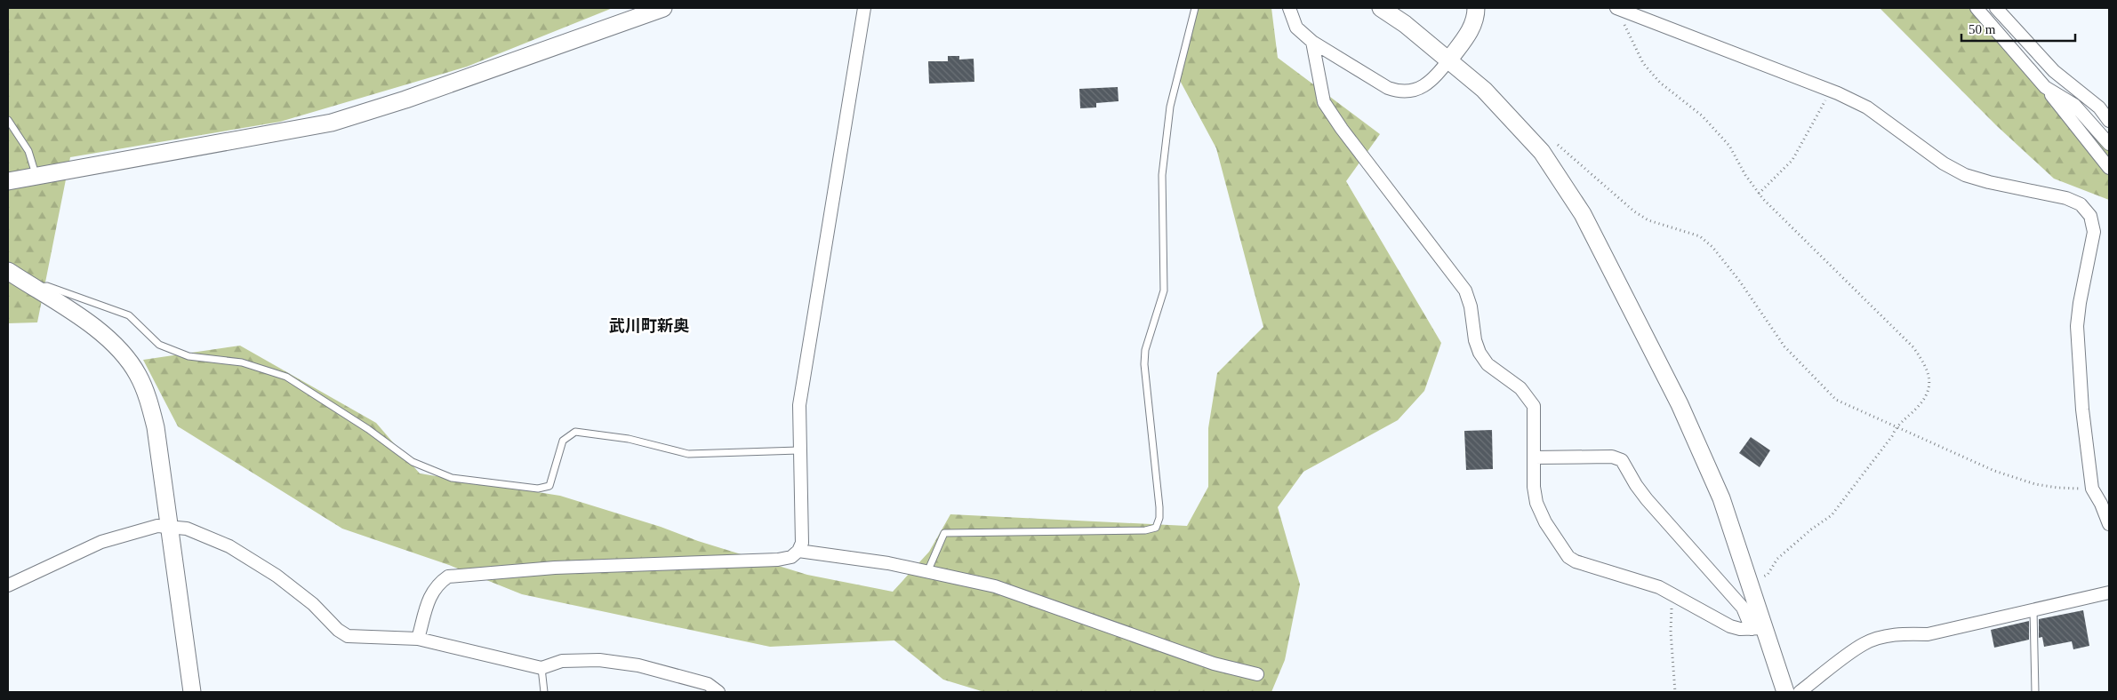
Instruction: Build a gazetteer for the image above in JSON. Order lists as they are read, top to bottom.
{
  "districts": ["武川町新奥"],
  "scale_bar": "50 m"
}
